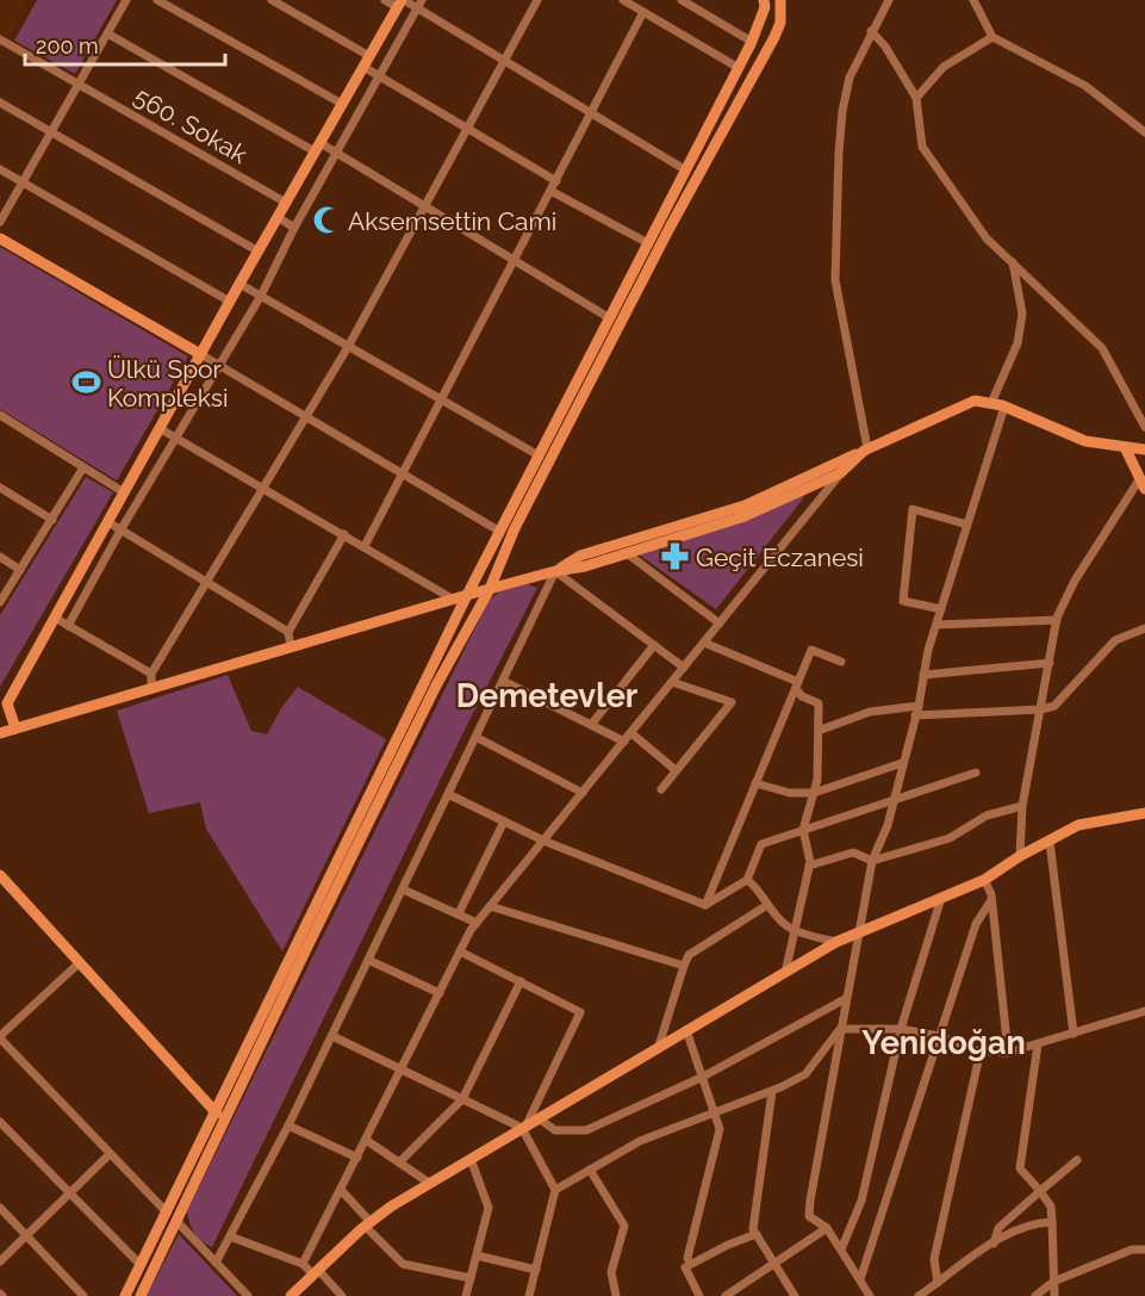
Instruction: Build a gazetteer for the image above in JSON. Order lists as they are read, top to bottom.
{
  "streets": {
    "street": ["560. Sokak"]
  },
  "districts": ["Demetevler", "Yenidoğan"],
  "places": {
    "mosque": ["Aksemsettin Cami"],
    "sports": ["Ülkü Spor Kompleksi"],
    "pharmacy": ["Geçit Eczanesi"]
  },
  "scale_bar": "200 m"
}
